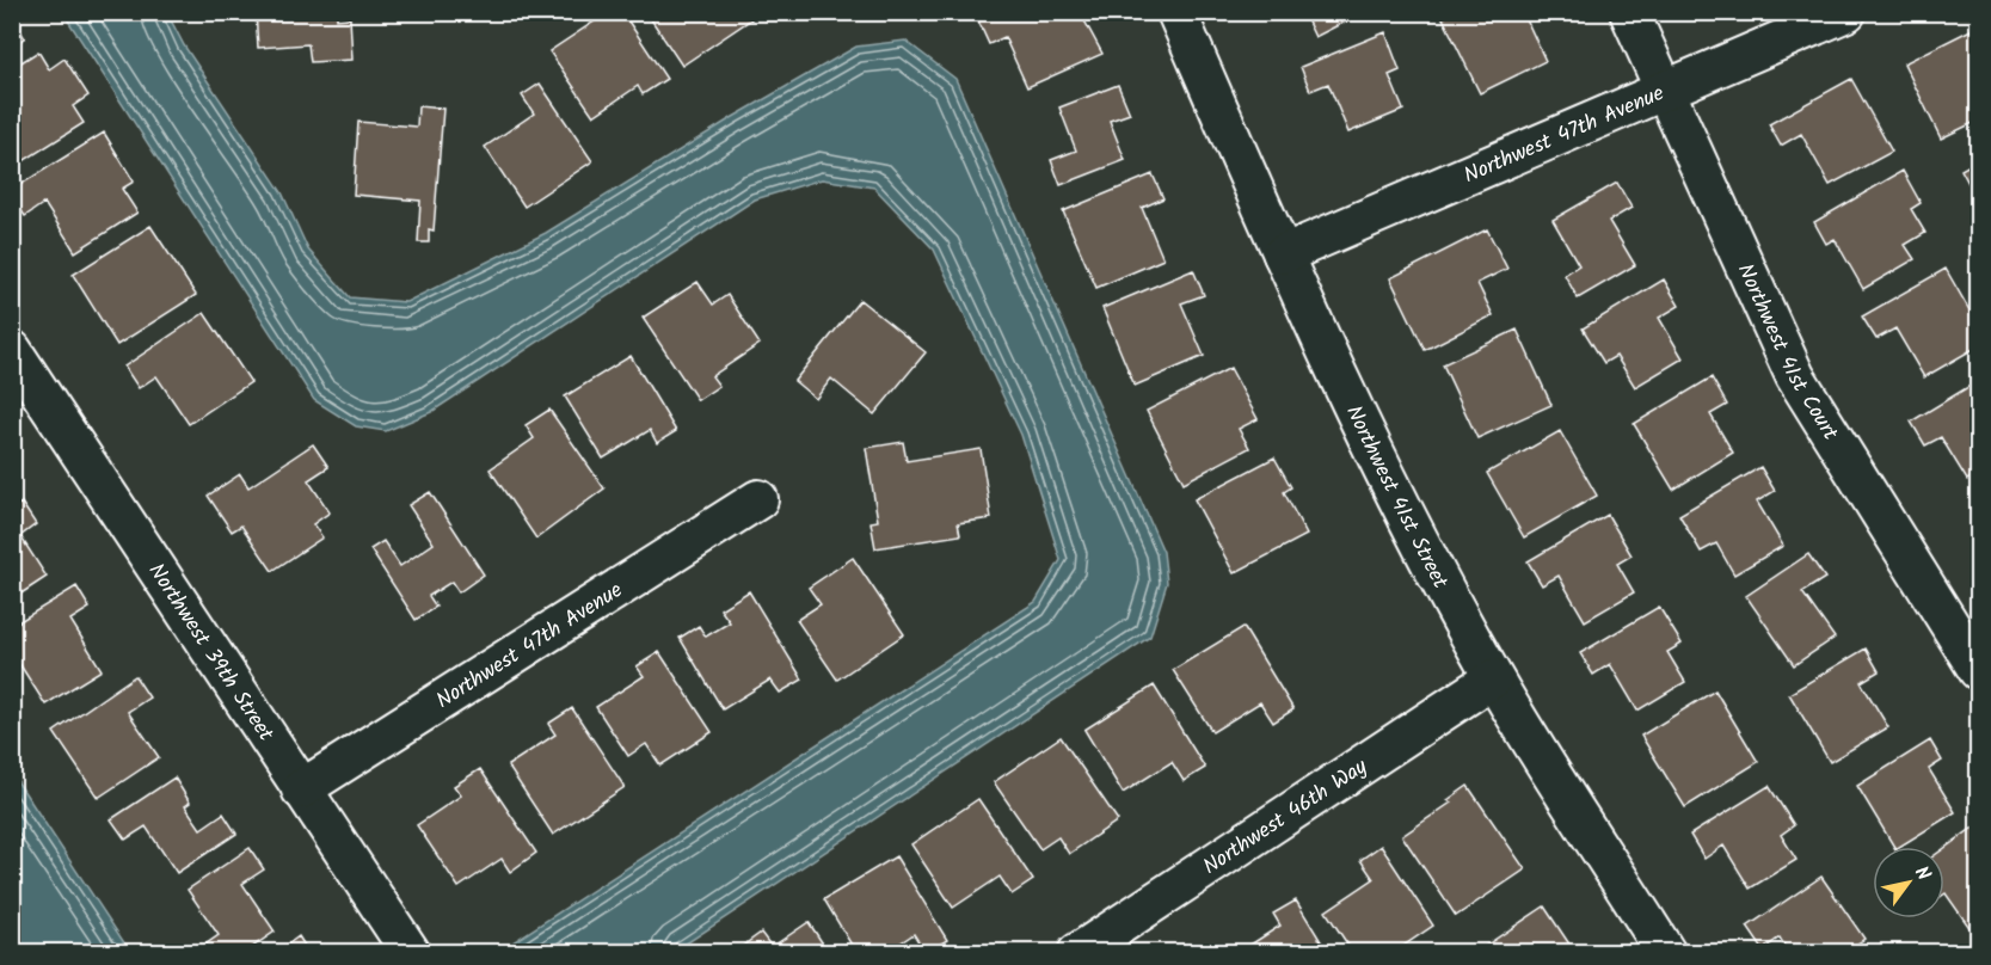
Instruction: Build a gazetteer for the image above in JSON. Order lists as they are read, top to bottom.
{
  "streets": {
    "street": [
      "Northwest 47th Avenue",
      "Northwest 41st Court",
      "Northwest 41st Street",
      "Northwest 39th Street",
      "Northwest 46th Way"
    ]
  },
  "crossings": [
    ["Northwest 47th Avenue", "Northwest 41st Court"],
    ["Northwest 47th Avenue", "Northwest 41st Street"],
    ["Northwest 47th Avenue", "Northwest 39th Street"],
    ["Northwest 41st Street", "Northwest 46th Way"]
  ],
  "north": "top right"
}
